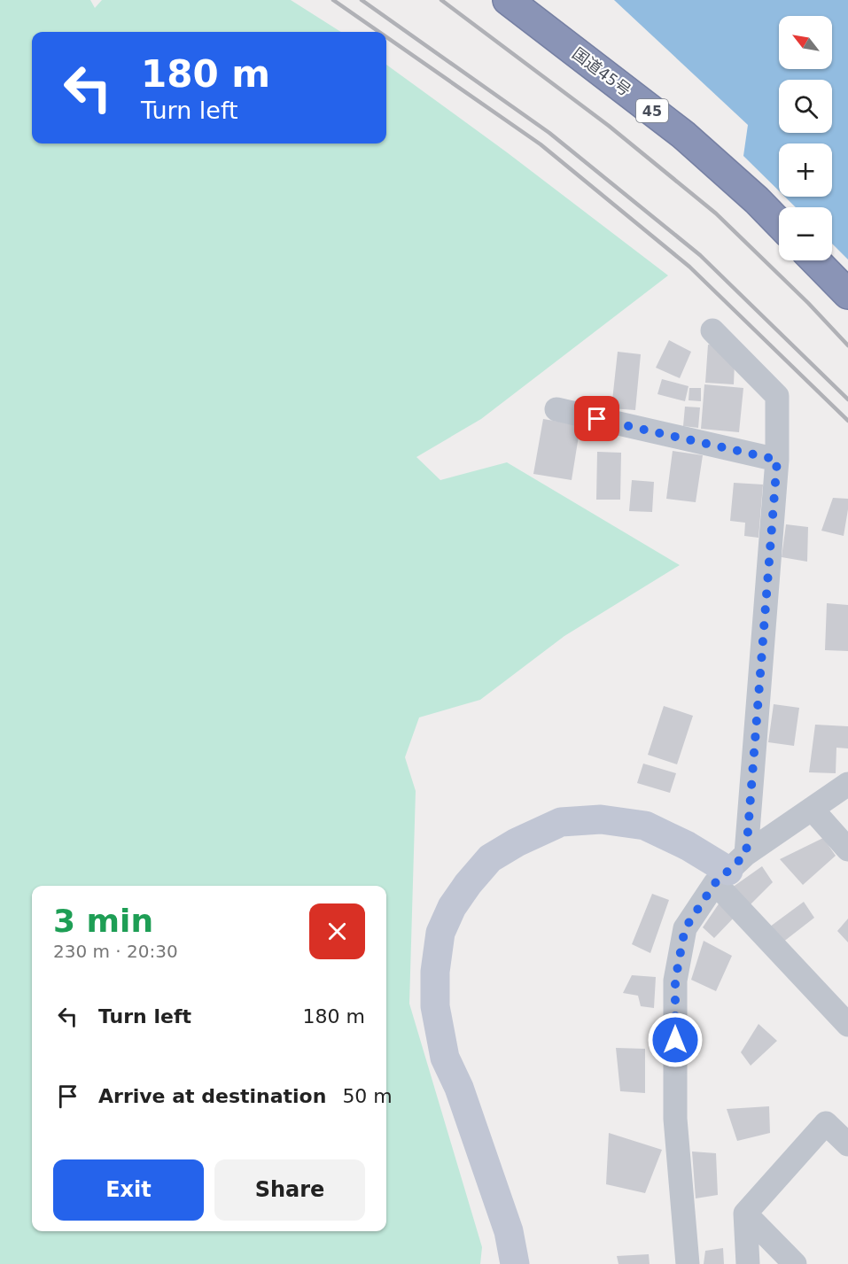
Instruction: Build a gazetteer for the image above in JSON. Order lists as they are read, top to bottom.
{
  "streets": {
    "highway": ["国道45号", "45"]
  },
  "north": "top left",
  "page": {
    "map_buttons": ["+", "−"],
    "turn": ["180 m", "Turn left"],
    "heading": ["3 min", "230 m · 20:30"],
    "list": [
      {
        "name": "Turn left",
        "value": "180 m"
      },
      {
        "name": "Arrive at destination",
        "value": "50 m"
      }
    ],
    "buttons": ["Exit", "Share"]
  }
}
